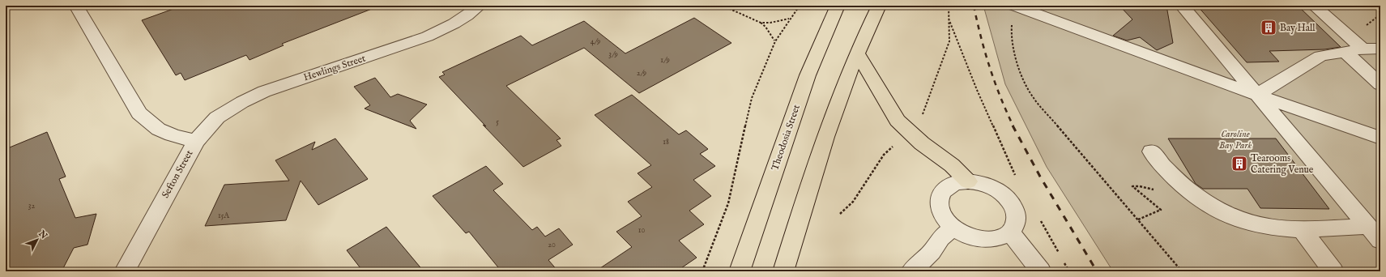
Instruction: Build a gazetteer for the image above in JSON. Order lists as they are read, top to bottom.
{
  "streets": {
    "highway": ["Theodosia Street"],
    "street": ["Hewlings Street", "Sefton Street"]
  },
  "crossings": [
    ["Hewlings Street", "Sefton Street"]
  ],
  "parks": ["Caroline Bay Park"],
  "places": {
    "building": ["Bay Hall", "Tearooms Catering Venue"]
  },
  "house_numbers": [
    "4/9",
    "3/9",
    "1/9",
    "2/9",
    "5",
    "18",
    "32",
    "15A",
    "10",
    "20"
  ],
  "north": "top right"
}
